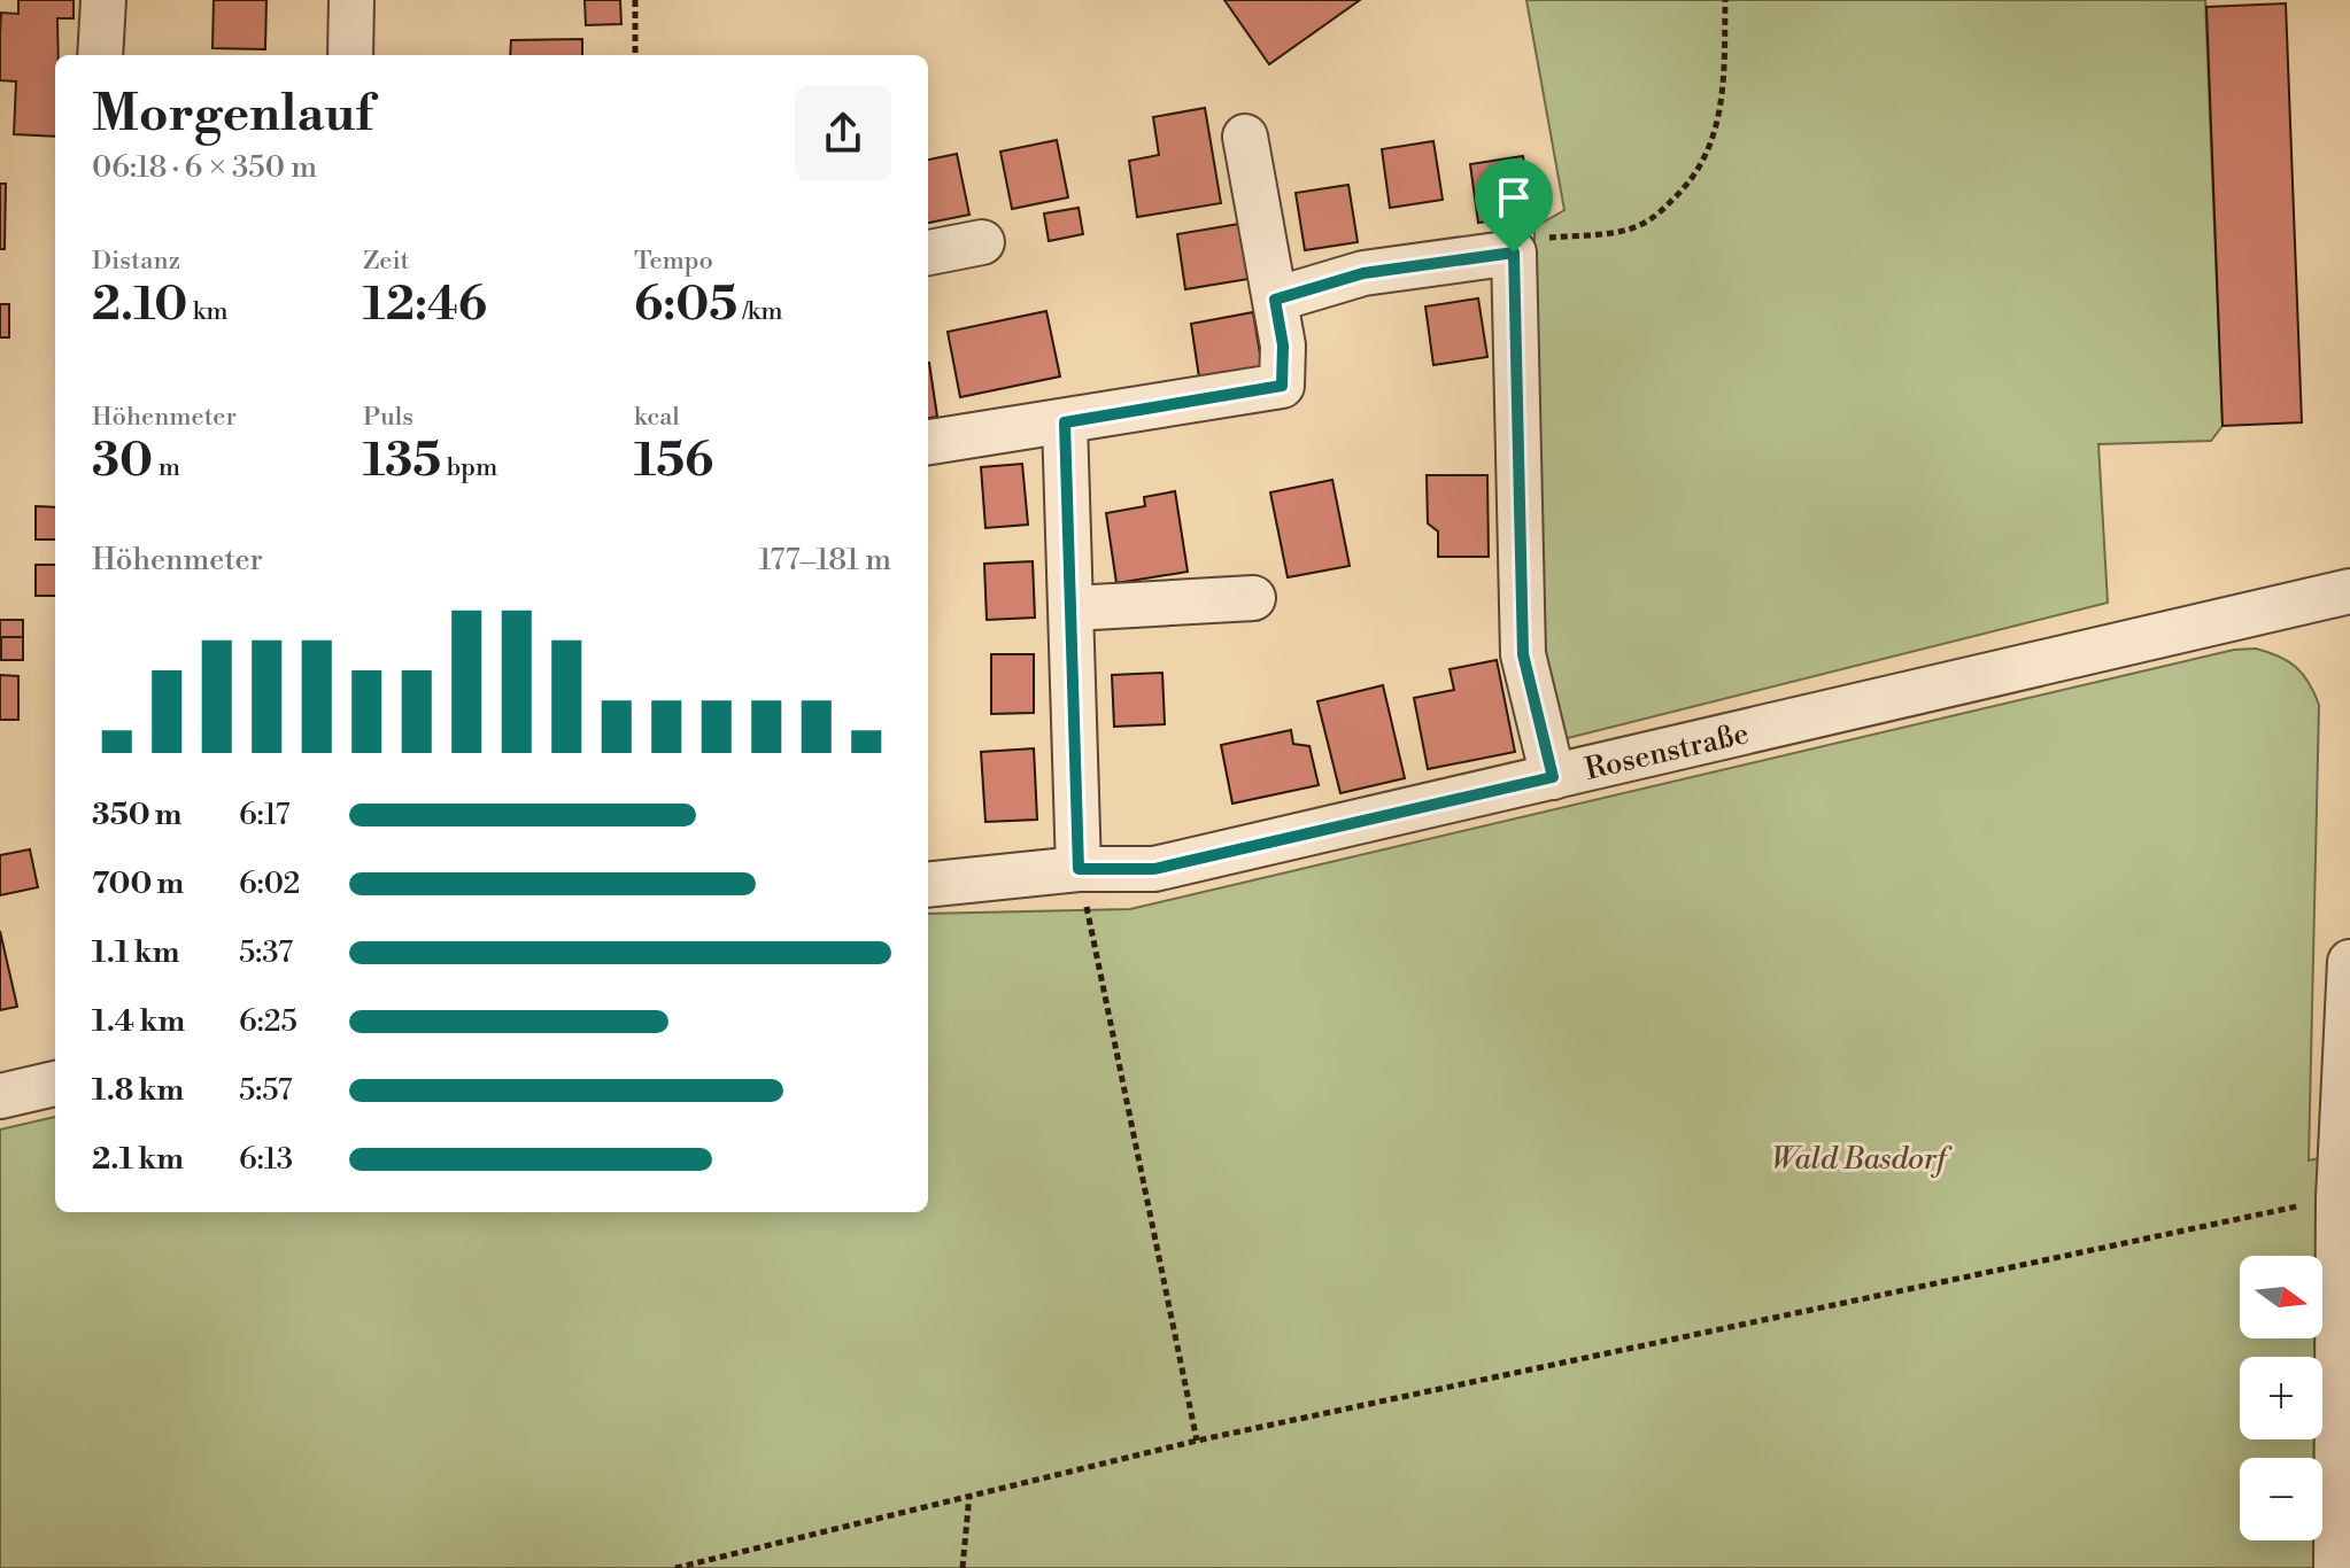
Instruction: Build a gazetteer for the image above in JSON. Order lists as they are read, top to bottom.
{
  "streets": {
    "street": ["Rosenstraße"]
  },
  "parks": ["Wald Basdorf"],
  "north": "right",
  "page": {
    "heading": ["Morgenlauf", "06:18 · 6 × 350 m"],
    "stats": [
      ["Distanz", "2.10 km"],
      ["Zeit", "12:46"],
      ["Tempo", "6:05 /km"],
      ["Höhenmeter", "30 m"],
      ["Puls", "135 bpm"],
      ["kcal", "156"]
    ],
    "chart": ["Höhenmeter", "177–181 m"],
    "list": [
      {
        "name": "350 m",
        "note": "6:17"
      },
      {
        "name": "700 m",
        "note": "6:02"
      },
      {
        "name": "1.1 km",
        "note": "5:37"
      },
      {
        "name": "1.4 km",
        "note": "6:25"
      },
      {
        "name": "1.8 km",
        "note": "5:57"
      },
      {
        "name": "2.1 km",
        "note": "6:13"
      }
    ],
    "map_buttons": ["+", "−"]
  }
}
